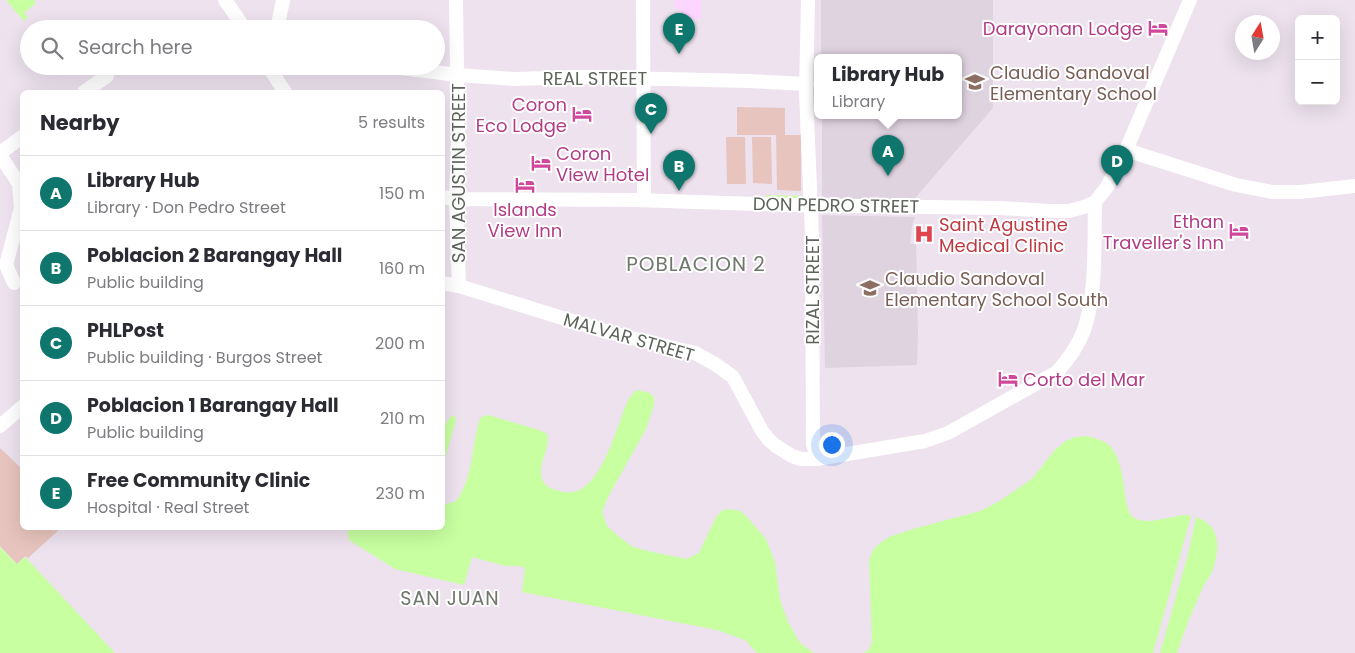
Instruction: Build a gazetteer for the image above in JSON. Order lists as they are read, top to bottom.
{
  "streets": {
    "street": [
      "REAL STREET",
      "SAN AGUSTIN STREET",
      "DON PEDRO STREET",
      "RIZAL STREET",
      "MALVAR STREET"
    ]
  },
  "crossings": [
    ["REAL STREET", "SAN AGUSTIN STREET"],
    ["REAL STREET", "RIZAL STREET"],
    ["SAN AGUSTIN STREET", "DON PEDRO STREET"],
    ["SAN AGUSTIN STREET", "MALVAR STREET"],
    ["DON PEDRO STREET", "RIZAL STREET"],
    ["DON PEDRO STREET", "MALVAR STREET"],
    ["RIZAL STREET", "MALVAR STREET"]
  ],
  "districts": ["POBLACION 2", "SAN JUAN"],
  "places": {
    "hotel": [
      "Darayonan Lodge",
      "Coron Eco Lodge",
      "Coron View Hotel",
      "Islands View Inn",
      "Ethan Traveller's Inn",
      "Corto del Mar"
    ],
    "school or university": ["Claudio Sandoval Elementary School", "Claudio Sandoval Elementary School South"],
    "hospital": ["Saint Agustine Medical Clinic"]
  },
  "north": "top",
  "page": {
    "pins": [
      "E",
      "C",
      "A",
      "D",
      "B"
    ],
    "map_buttons": ["+", "−"],
    "search": "Search here",
    "popup": ["Library Hub", "Library"],
    "heading": ["Nearby", "5 results"],
    "list": [
      {
        "mark": "A",
        "name": "Library Hub",
        "note": "Library · Don Pedro Street",
        "value": "150 m"
      },
      {
        "mark": "B",
        "name": "Poblacion 2 Barangay Hall",
        "note": "Public building",
        "value": "160 m"
      },
      {
        "mark": "C",
        "name": "PHLPost",
        "note": "Public building · Burgos Street",
        "value": "200 m"
      },
      {
        "mark": "D",
        "name": "Poblacion 1 Barangay Hall",
        "note": "Public building",
        "value": "210 m"
      },
      {
        "mark": "E",
        "name": "Free Community Clinic",
        "note": "Hospital · Real Street",
        "value": "230 m"
      }
    ]
  }
}
